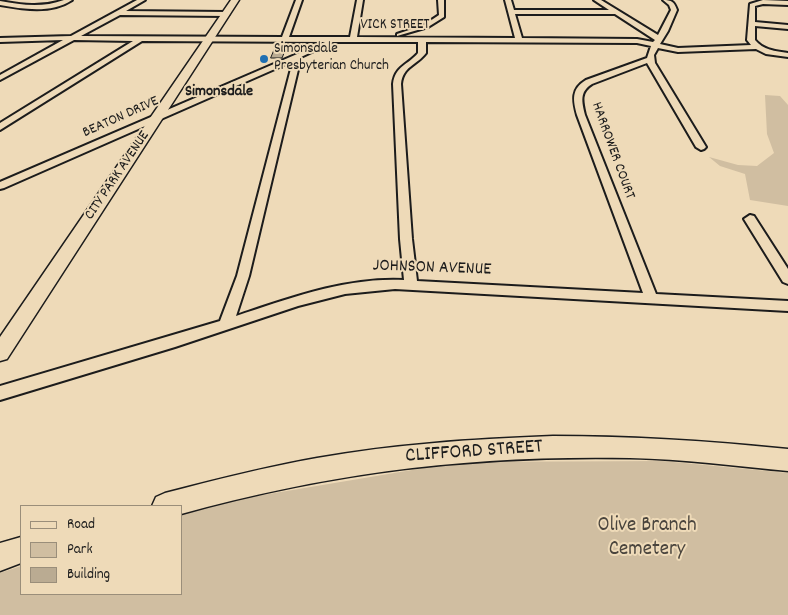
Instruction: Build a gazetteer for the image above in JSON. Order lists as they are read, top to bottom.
{
  "streets": {
    "street": [
      "VICK STREET",
      "BEATON DRIVE",
      "HARROWER COURT",
      "CITY PARK AVENUE",
      "JOHNSON AVENUE",
      "CLIFFORD STREET"
    ]
  },
  "crossings": [
    ["VICK STREET", "BEATON DRIVE"],
    ["VICK STREET", "CITY PARK AVENUE"],
    ["BEATON DRIVE", "CITY PARK AVENUE"],
    ["HARROWER COURT", "JOHNSON AVENUE"]
  ],
  "districts": ["Simonsdale"],
  "parks": ["Olive Branch Cemetery"],
  "places": ["Simonsdale Presbyterian Church"],
  "legend": ["Road", "Park", "Building"]
}
